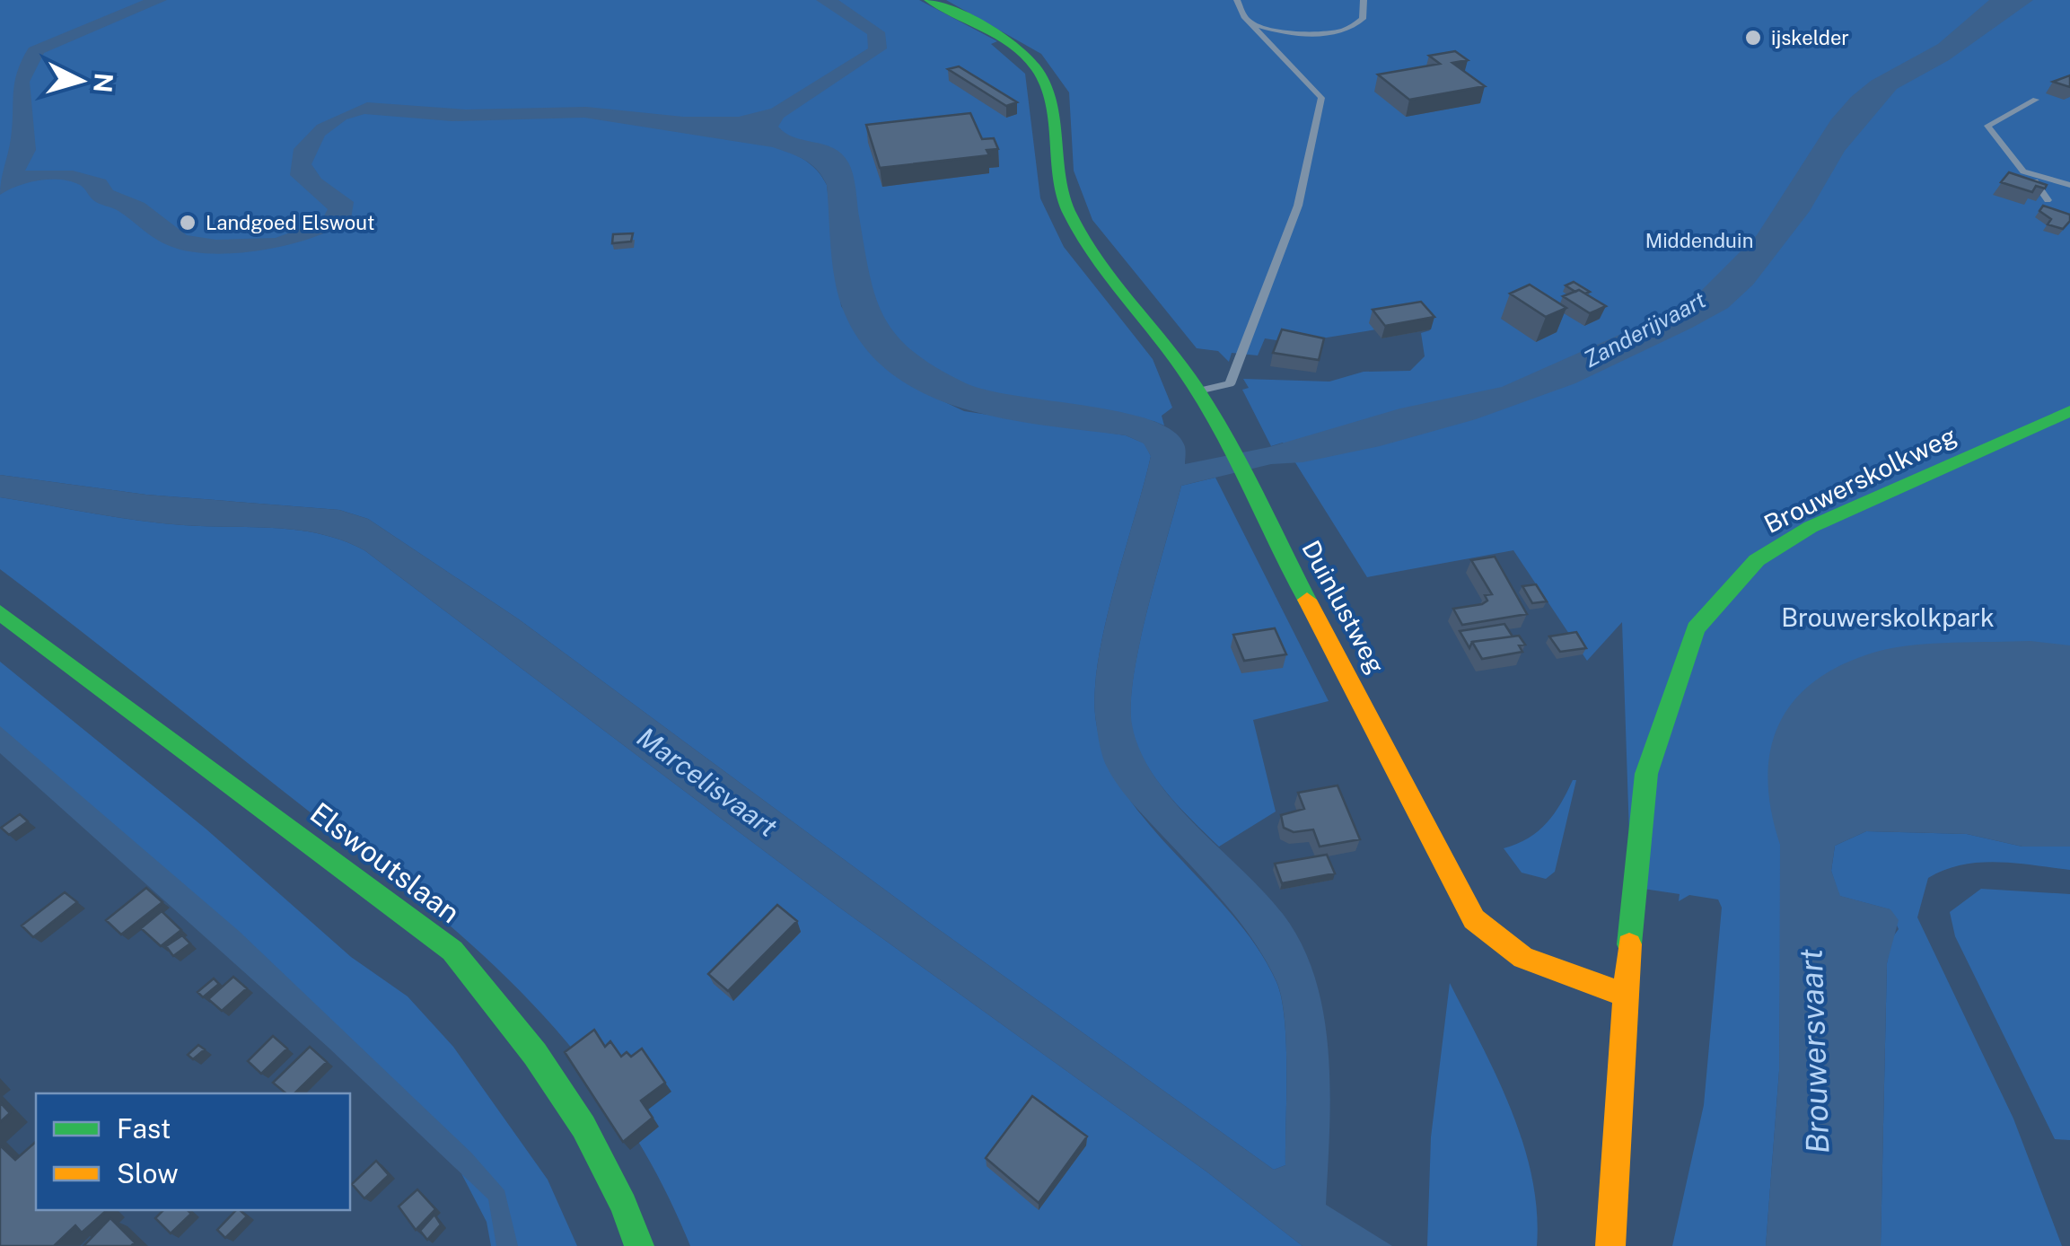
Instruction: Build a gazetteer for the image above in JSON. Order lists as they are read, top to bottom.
{
  "streets": {
    "street": ["Brouwerskolkweg", "Duinlustweg", "Elswoutslaan"]
  },
  "crossings": [
    ["Brouwerskolkweg", "Duinlustweg"]
  ],
  "water": ["Zanderijvaart", "Marcelisvaart", "Brouwersvaart"],
  "parks": ["Middenduin", "Brouwerskolkpark"],
  "places": ["ijskelder", "Landgoed Elswout"],
  "legend": ["Fast", "Slow"],
  "north": "right"
}
